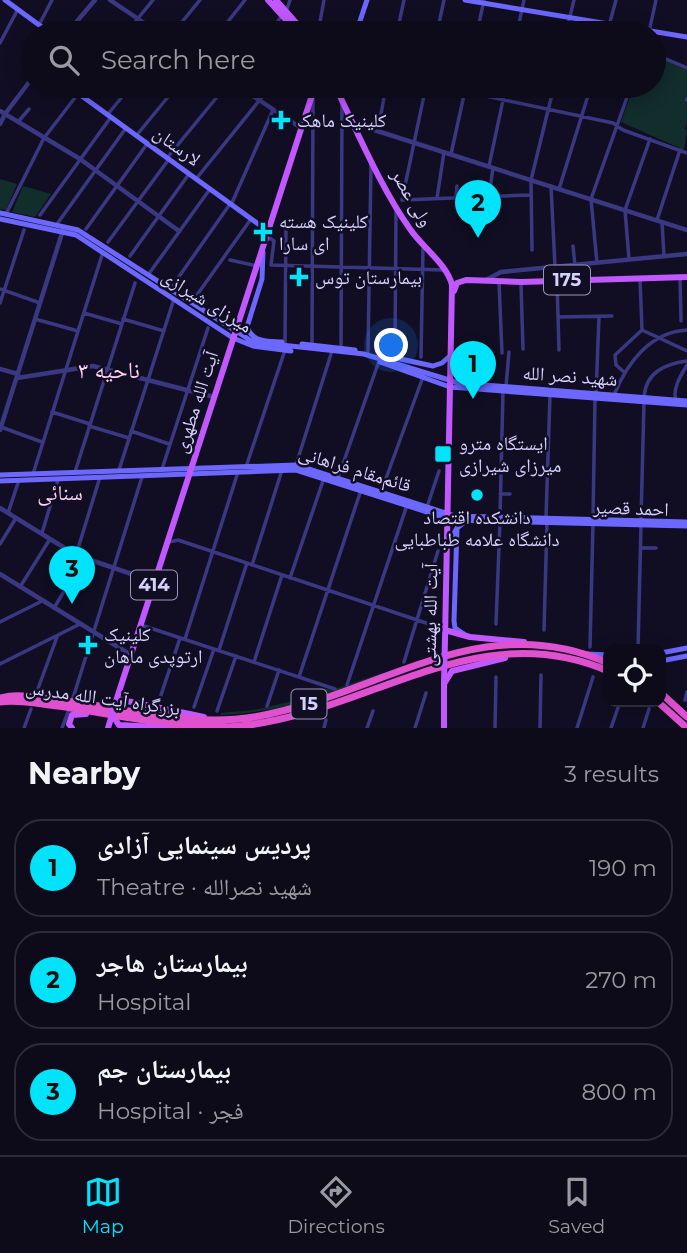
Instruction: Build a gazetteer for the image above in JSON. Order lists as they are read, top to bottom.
{
  "streets": {
    "highway": ["بزرگراه آیت الله مدرس", "15"],
    "main road": [
      "لارستان",
      "ولی عصر",
      "175",
      "میرزای شیرازی",
      "شهید نصر الله",
      "آیت الله مطهری",
      "قائم‌مقام فراهانی",
      "احمد قصیر",
      "414",
      "آیت الله بهشتی"
    ]
  },
  "crossings": [
    ["لارستان", "آیت الله مطهری"],
    ["ولی عصر", "175"],
    ["ولی عصر", "آیت الله بهشتی"],
    ["175", "آیت الله بهشتی"],
    ["میرزای شیرازی", "آیت الله مطهری"],
    ["میرزای شیرازی", "آیت الله بهشتی"],
    ["آیت الله مطهری", "قائم‌مقام فراهانی"],
    ["قائم‌مقام فراهانی", "احمد قصیر"],
    ["قائم‌مقام فراهانی", "آیت الله بهشتی"],
    ["احمد قصیر", "آیت الله بهشتی"]
  ],
  "districts": ["ناحیه ۳", "سنائی"],
  "places": {
    "health": [
      "کلینیک ماهک",
      "کلینیک هسته ای سارا",
      "بیمارستان توس",
      "کلینیک ارتوپدی ماهان"
    ],
    "transit": ["ایستگاه مترو میرزای شیرازی"],
    "other": ["دانشکده اقتصاد دانشگاه علامه طباطبایی"]
  },
  "page": {
    "search": "Search here",
    "pins": ["2", "1", "3"],
    "heading": ["Nearby", "3 results"],
    "list": [
      {
        "mark": "1",
        "name": "پردیس سینمایی آزادی",
        "note": "Theatre · شهید نصرالله",
        "value": "190 m"
      },
      {
        "mark": "2",
        "name": "بیمارستان هاجر",
        "note": "Hospital",
        "value": "270 m"
      },
      {
        "mark": "3",
        "name": "بیمارستان جم",
        "note": "Hospital · فجر",
        "value": "800 m"
      }
    ],
    "nav": ["Map", "Directions", "Saved"]
  }
}
